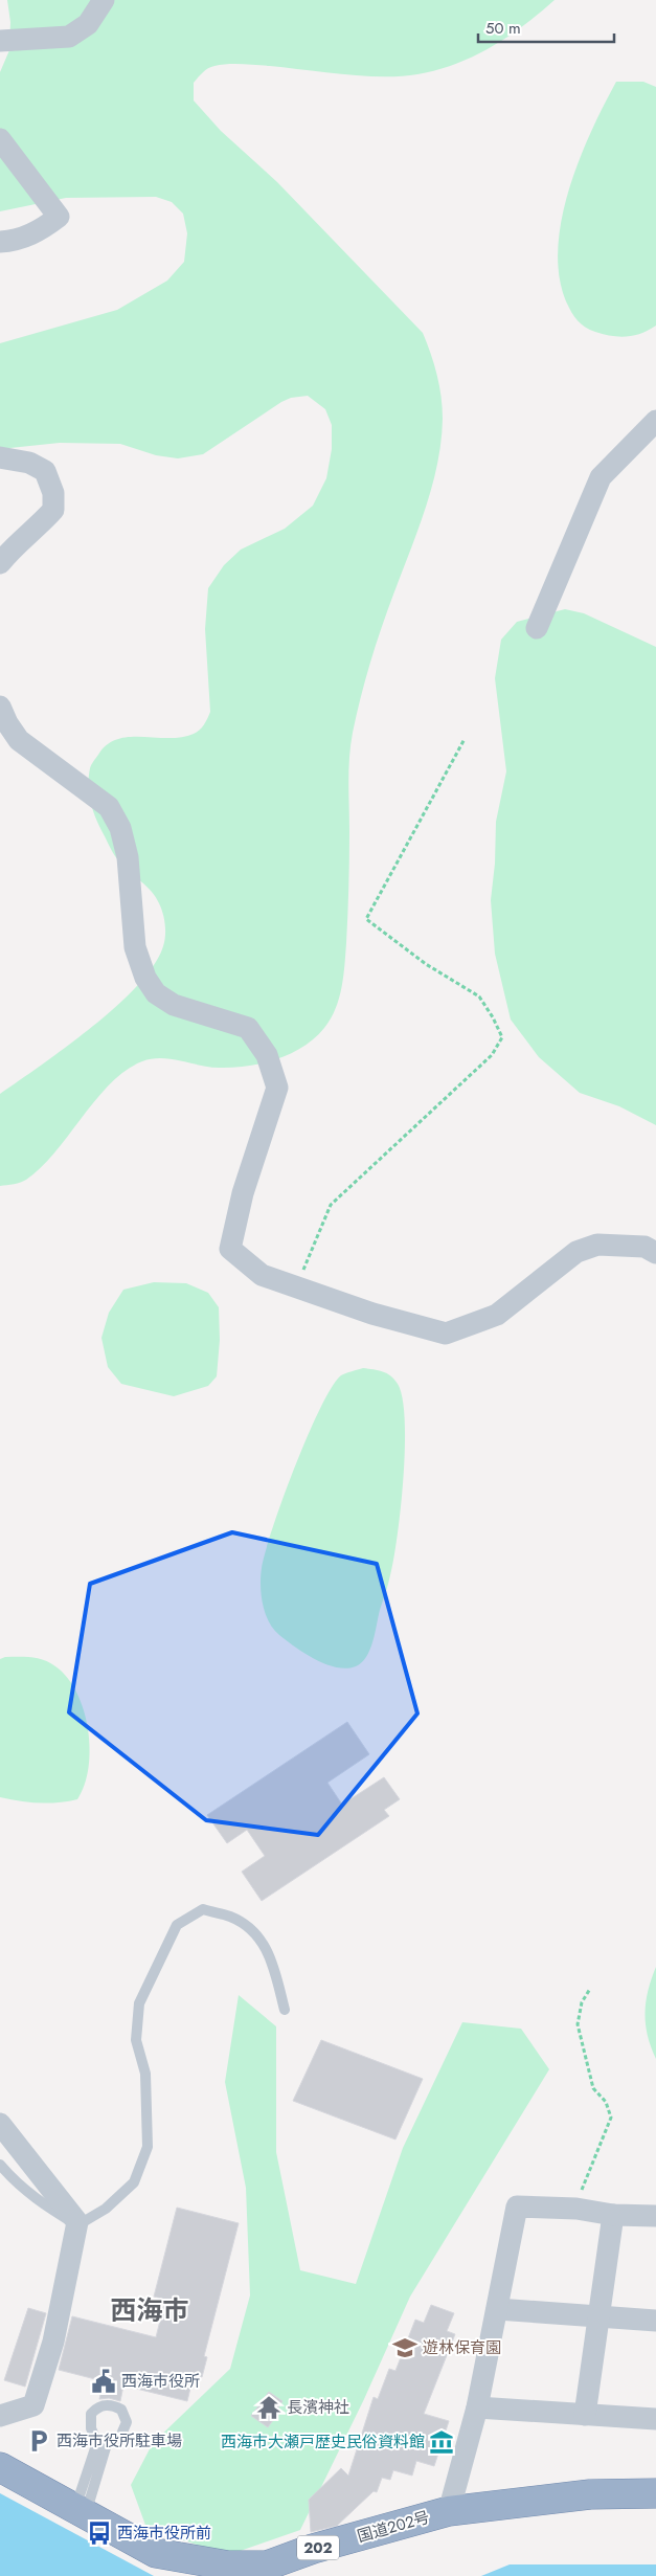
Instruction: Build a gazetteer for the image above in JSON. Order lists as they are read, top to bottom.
{
  "streets": {
    "highway": ["国道202号", "202"]
  },
  "districts": ["西海市"],
  "places": {
    "school or university": ["遊林保育園"],
    "public building": ["西海市役所"],
    "temple": ["長濱神社"],
    "parking": ["西海市役所駐車場"],
    "museum": ["西海市大瀬戸歴史民俗資料館"],
    "bus stop": ["西海市役所前"]
  },
  "scale_bar": "50 m"
}
